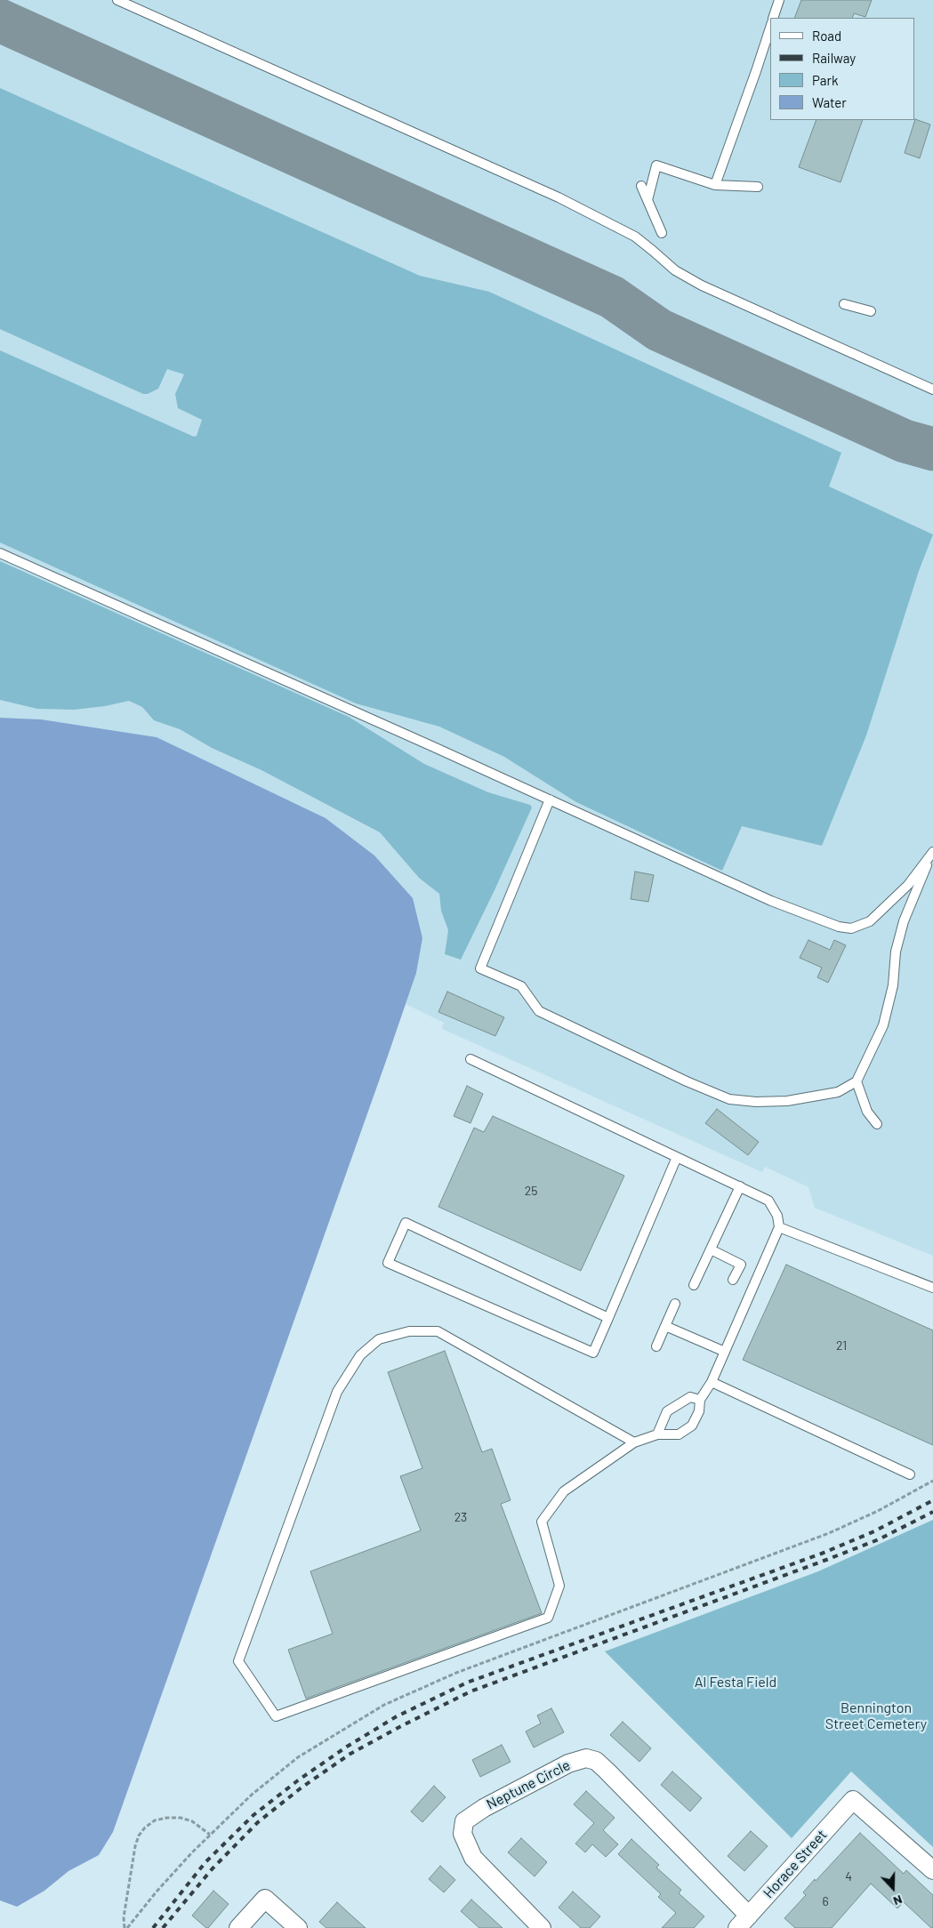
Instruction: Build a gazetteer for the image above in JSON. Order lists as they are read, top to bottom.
{
  "streets": {
    "street": ["Neptune Circle", "Horace Street"]
  },
  "crossings": [
    ["Neptune Circle", "Horace Street"]
  ],
  "parks": ["Al Festa Field", "Bennington Street Cemetery"],
  "house_numbers": [
    "25",
    "21",
    "23",
    "4",
    "6"
  ],
  "legend": [
    "Road",
    "Railway",
    "Park",
    "Water"
  ],
  "north": "bottom"
}
